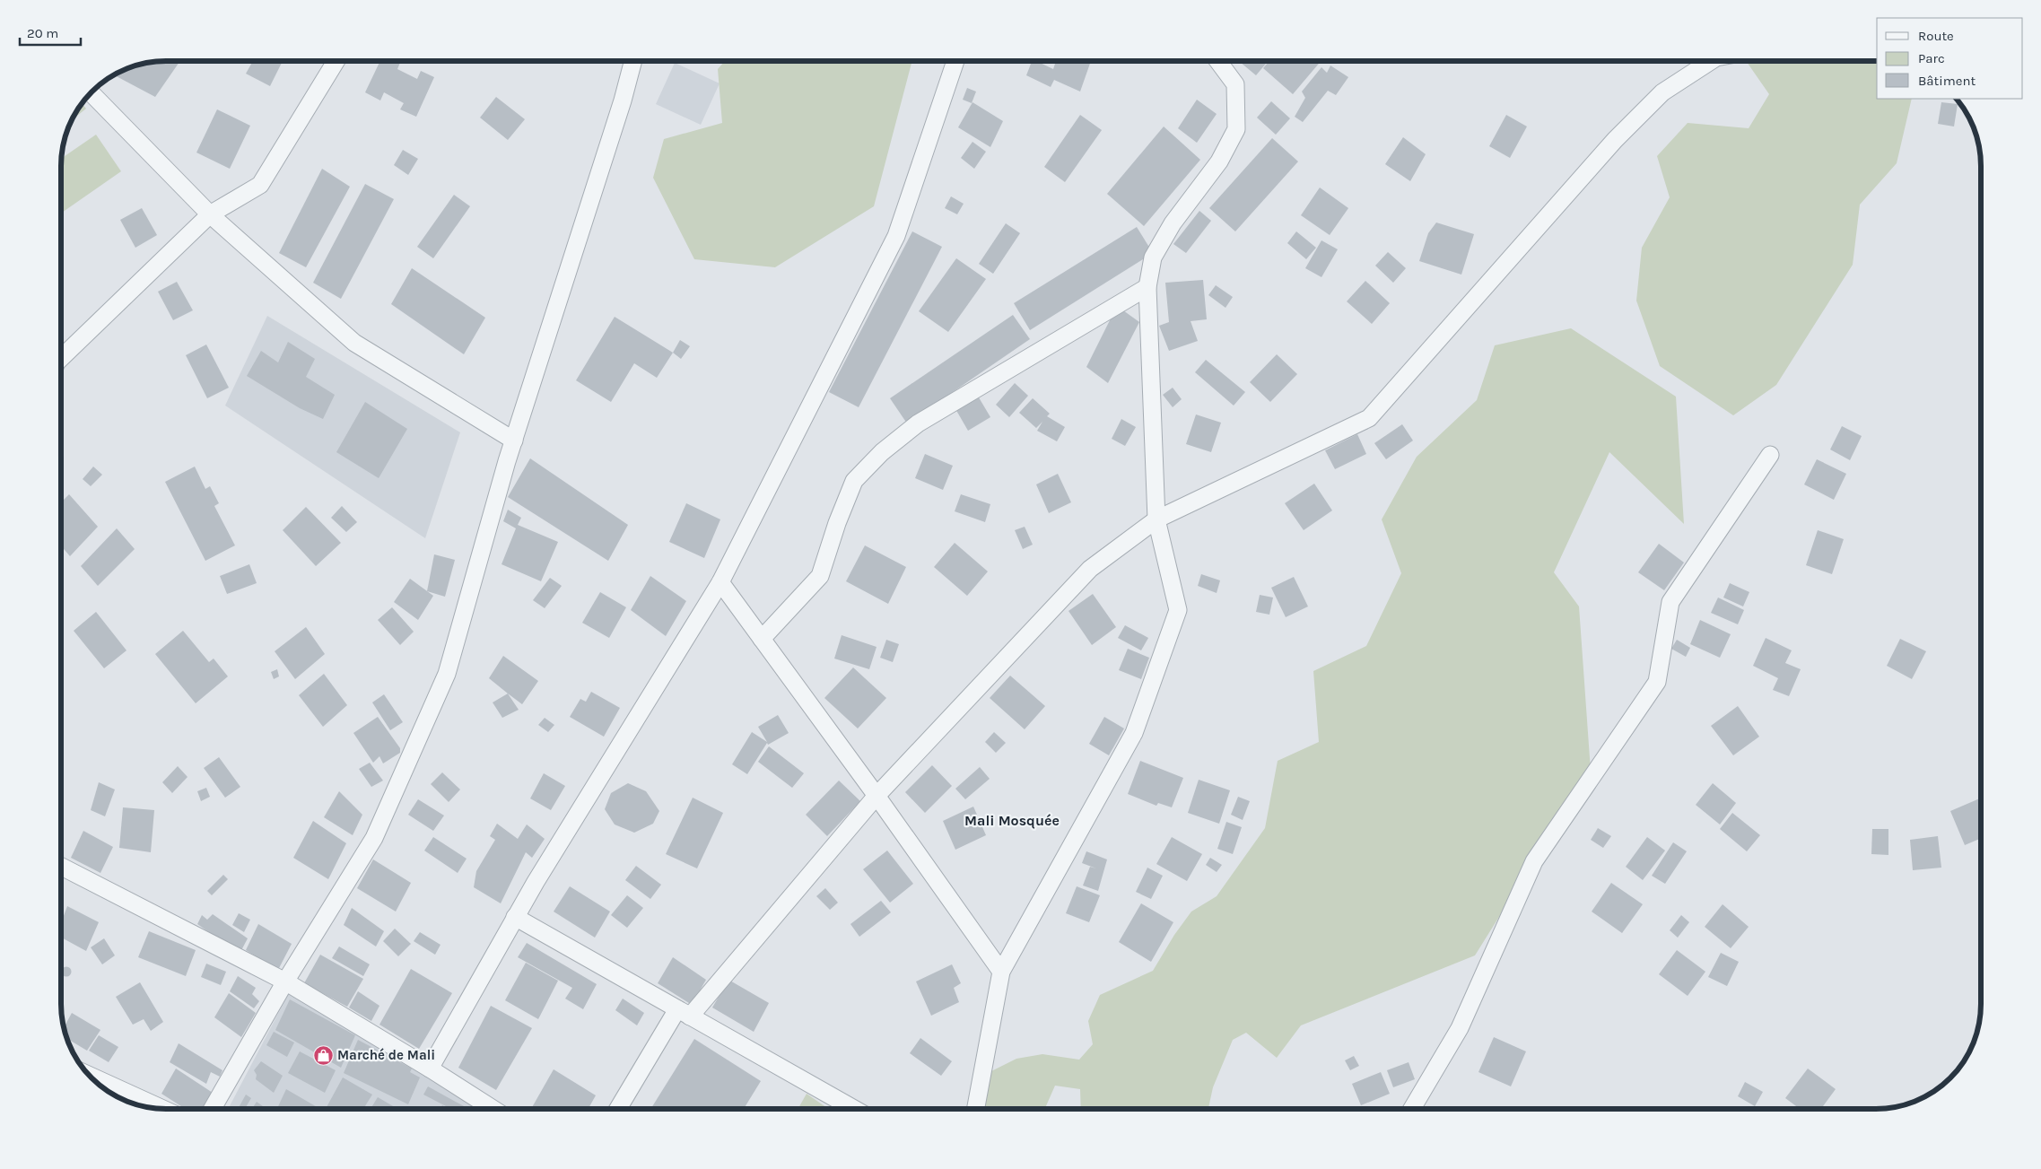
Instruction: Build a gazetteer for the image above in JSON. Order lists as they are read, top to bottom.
{
  "districts": ["Mali Mosquée"],
  "places": {
    "shop": ["Marché de Mali"]
  },
  "legend": ["Route", "Parc", "Bâtiment"],
  "scale_bar": "20 m"
}
